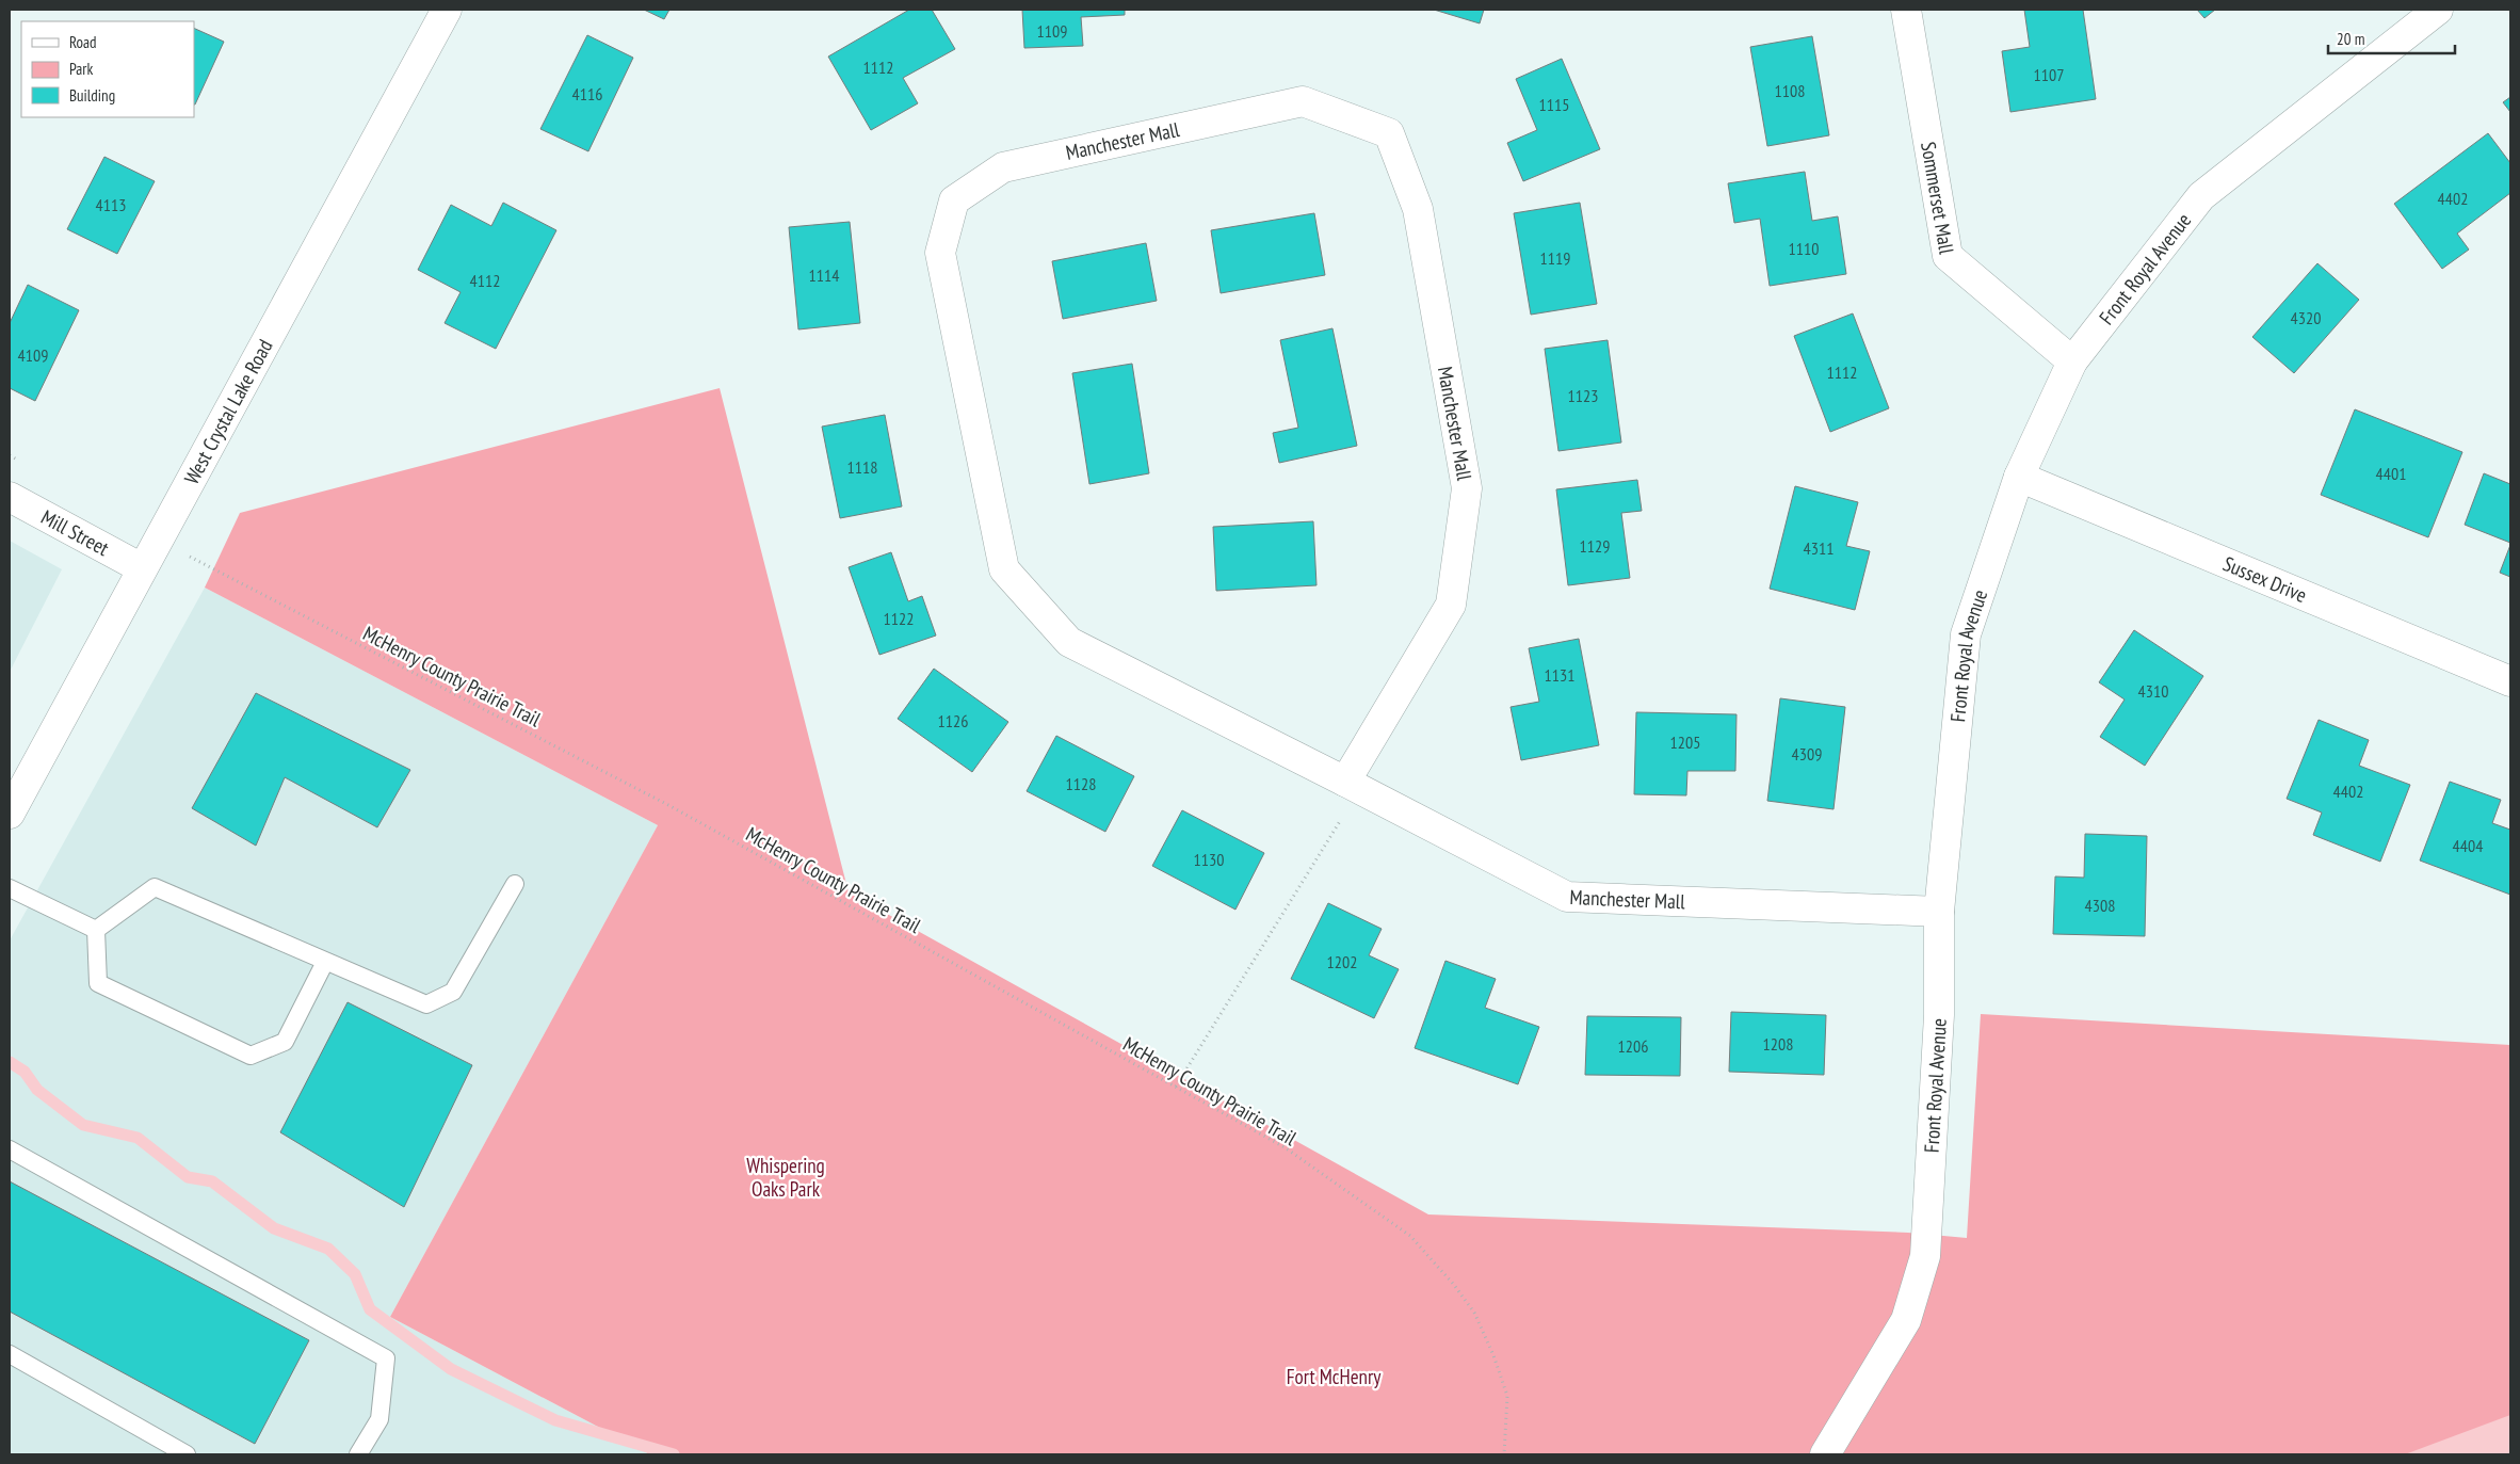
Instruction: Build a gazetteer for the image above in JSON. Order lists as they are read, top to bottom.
{
  "streets": {
    "street": [
      "Manchester Mall",
      "Sommerset Mall",
      "Front Royal Avenue",
      "West Crystal Lake Road",
      "Mill Street",
      "Sussex Drive"
    ],
    "path": ["McHenry County Prairie Trail"]
  },
  "crossings": [
    ["Manchester Mall", "Front Royal Avenue"],
    ["Sommerset Mall", "Front Royal Avenue"],
    ["Front Royal Avenue", "Sussex Drive"],
    ["West Crystal Lake Road", "Mill Street"],
    ["West Crystal Lake Road", "McHenry County Prairie Trail"]
  ],
  "parks": ["Whispering Oaks Park", "Fort McHenry"],
  "house_numbers": [
    "1109",
    "1112",
    "1107",
    "1108",
    "4116",
    "1115",
    "4402",
    "4113",
    "1110",
    "1119",
    "1114",
    "4112",
    "4320",
    "4109",
    "1112",
    "1123",
    "1118",
    "4401",
    "1129",
    "4311",
    "1122",
    "1131",
    "4310",
    "1126",
    "1205",
    "4309",
    "1128",
    "4402",
    "4404",
    "1130",
    "4308",
    "1202",
    "1208",
    "1206"
  ],
  "legend": ["Road", "Park", "Building"],
  "scale_bar": "20 m"
}
